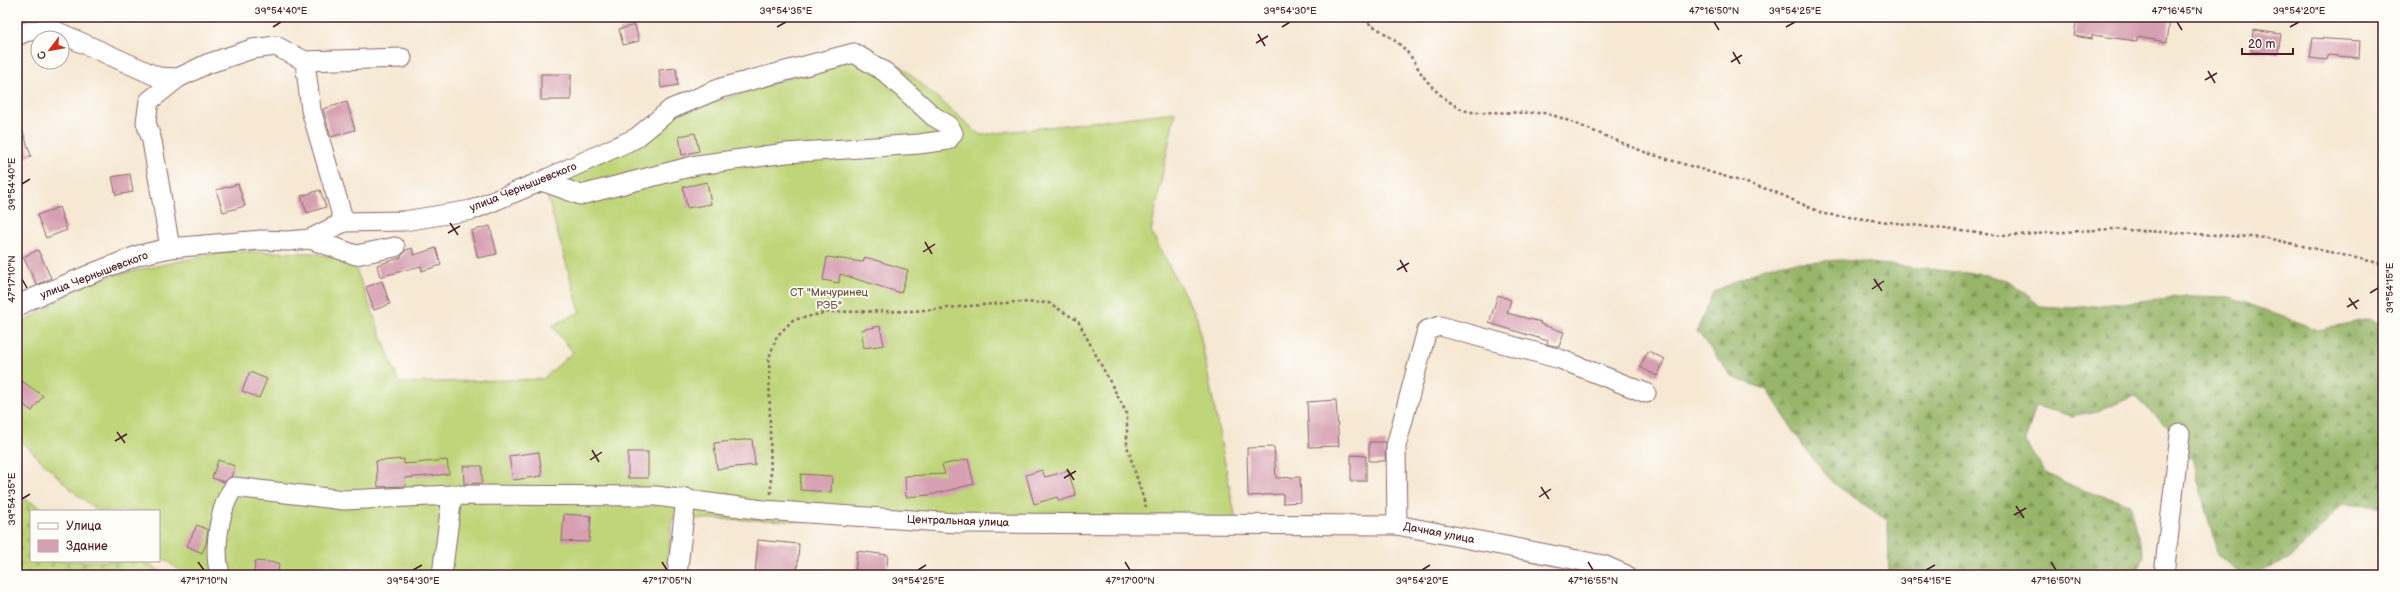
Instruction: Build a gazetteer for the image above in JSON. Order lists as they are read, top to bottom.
{
  "streets": {
    "street": ["улица Чернышевского", "Центральная улица", "Дачная улица"]
  },
  "crossings": [
    ["Центральная улица", "Дачная улица"]
  ],
  "parks": ["СТ \"Мичуринец РЭБ\""],
  "legend": ["Улица", "Здание"],
  "scale_bar": "20 m",
  "north": "bottom left",
  "coordinates": [
    "39°54'40\"E",
    "39°54'35\"E",
    "39°54'30\"E",
    "47°16'50\"N",
    "39°54'25\"E",
    "47°16'45\"N",
    "39°54'20\"E",
    "47°17'10\"N",
    "39°54'15\"E",
    "47°17'05\"N",
    "47°17'00\"N",
    "47°16'55\"N"
  ]
}
